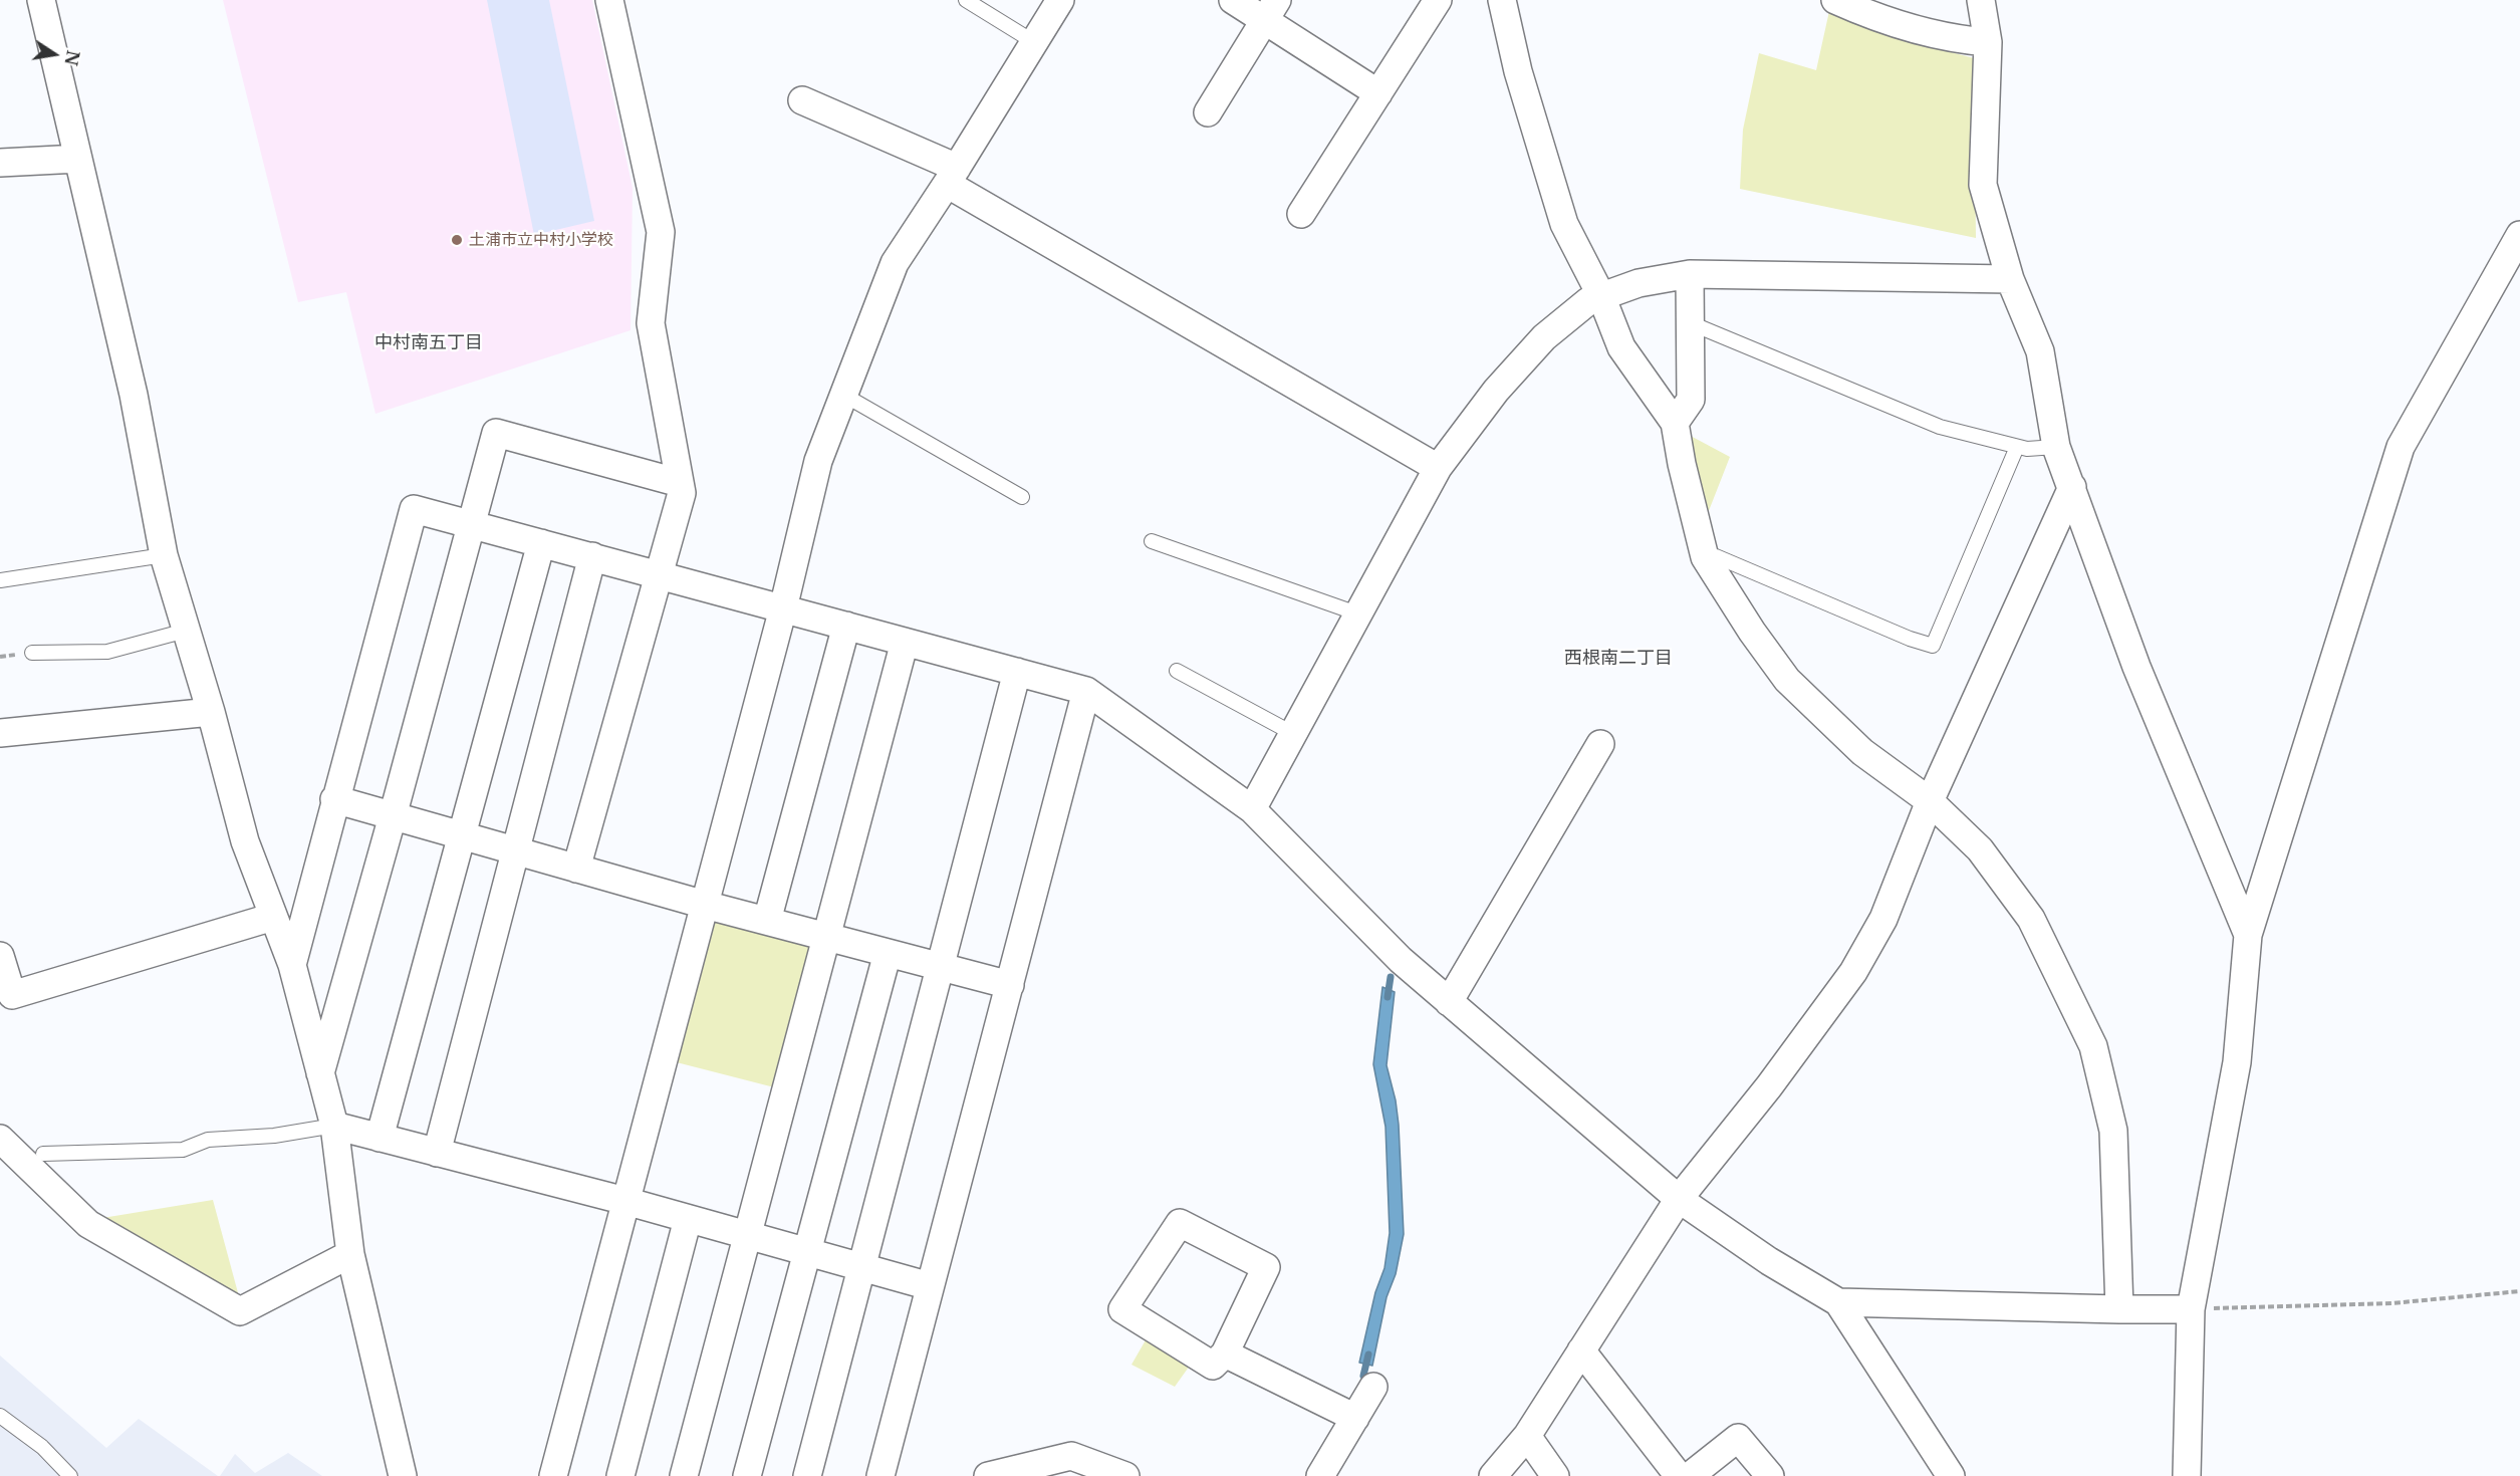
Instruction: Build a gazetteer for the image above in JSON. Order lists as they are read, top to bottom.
{
  "districts": ["中村南五丁目", "西根南二丁目"],
  "places": ["土浦市立中村小学校"],
  "north": "right"
}
